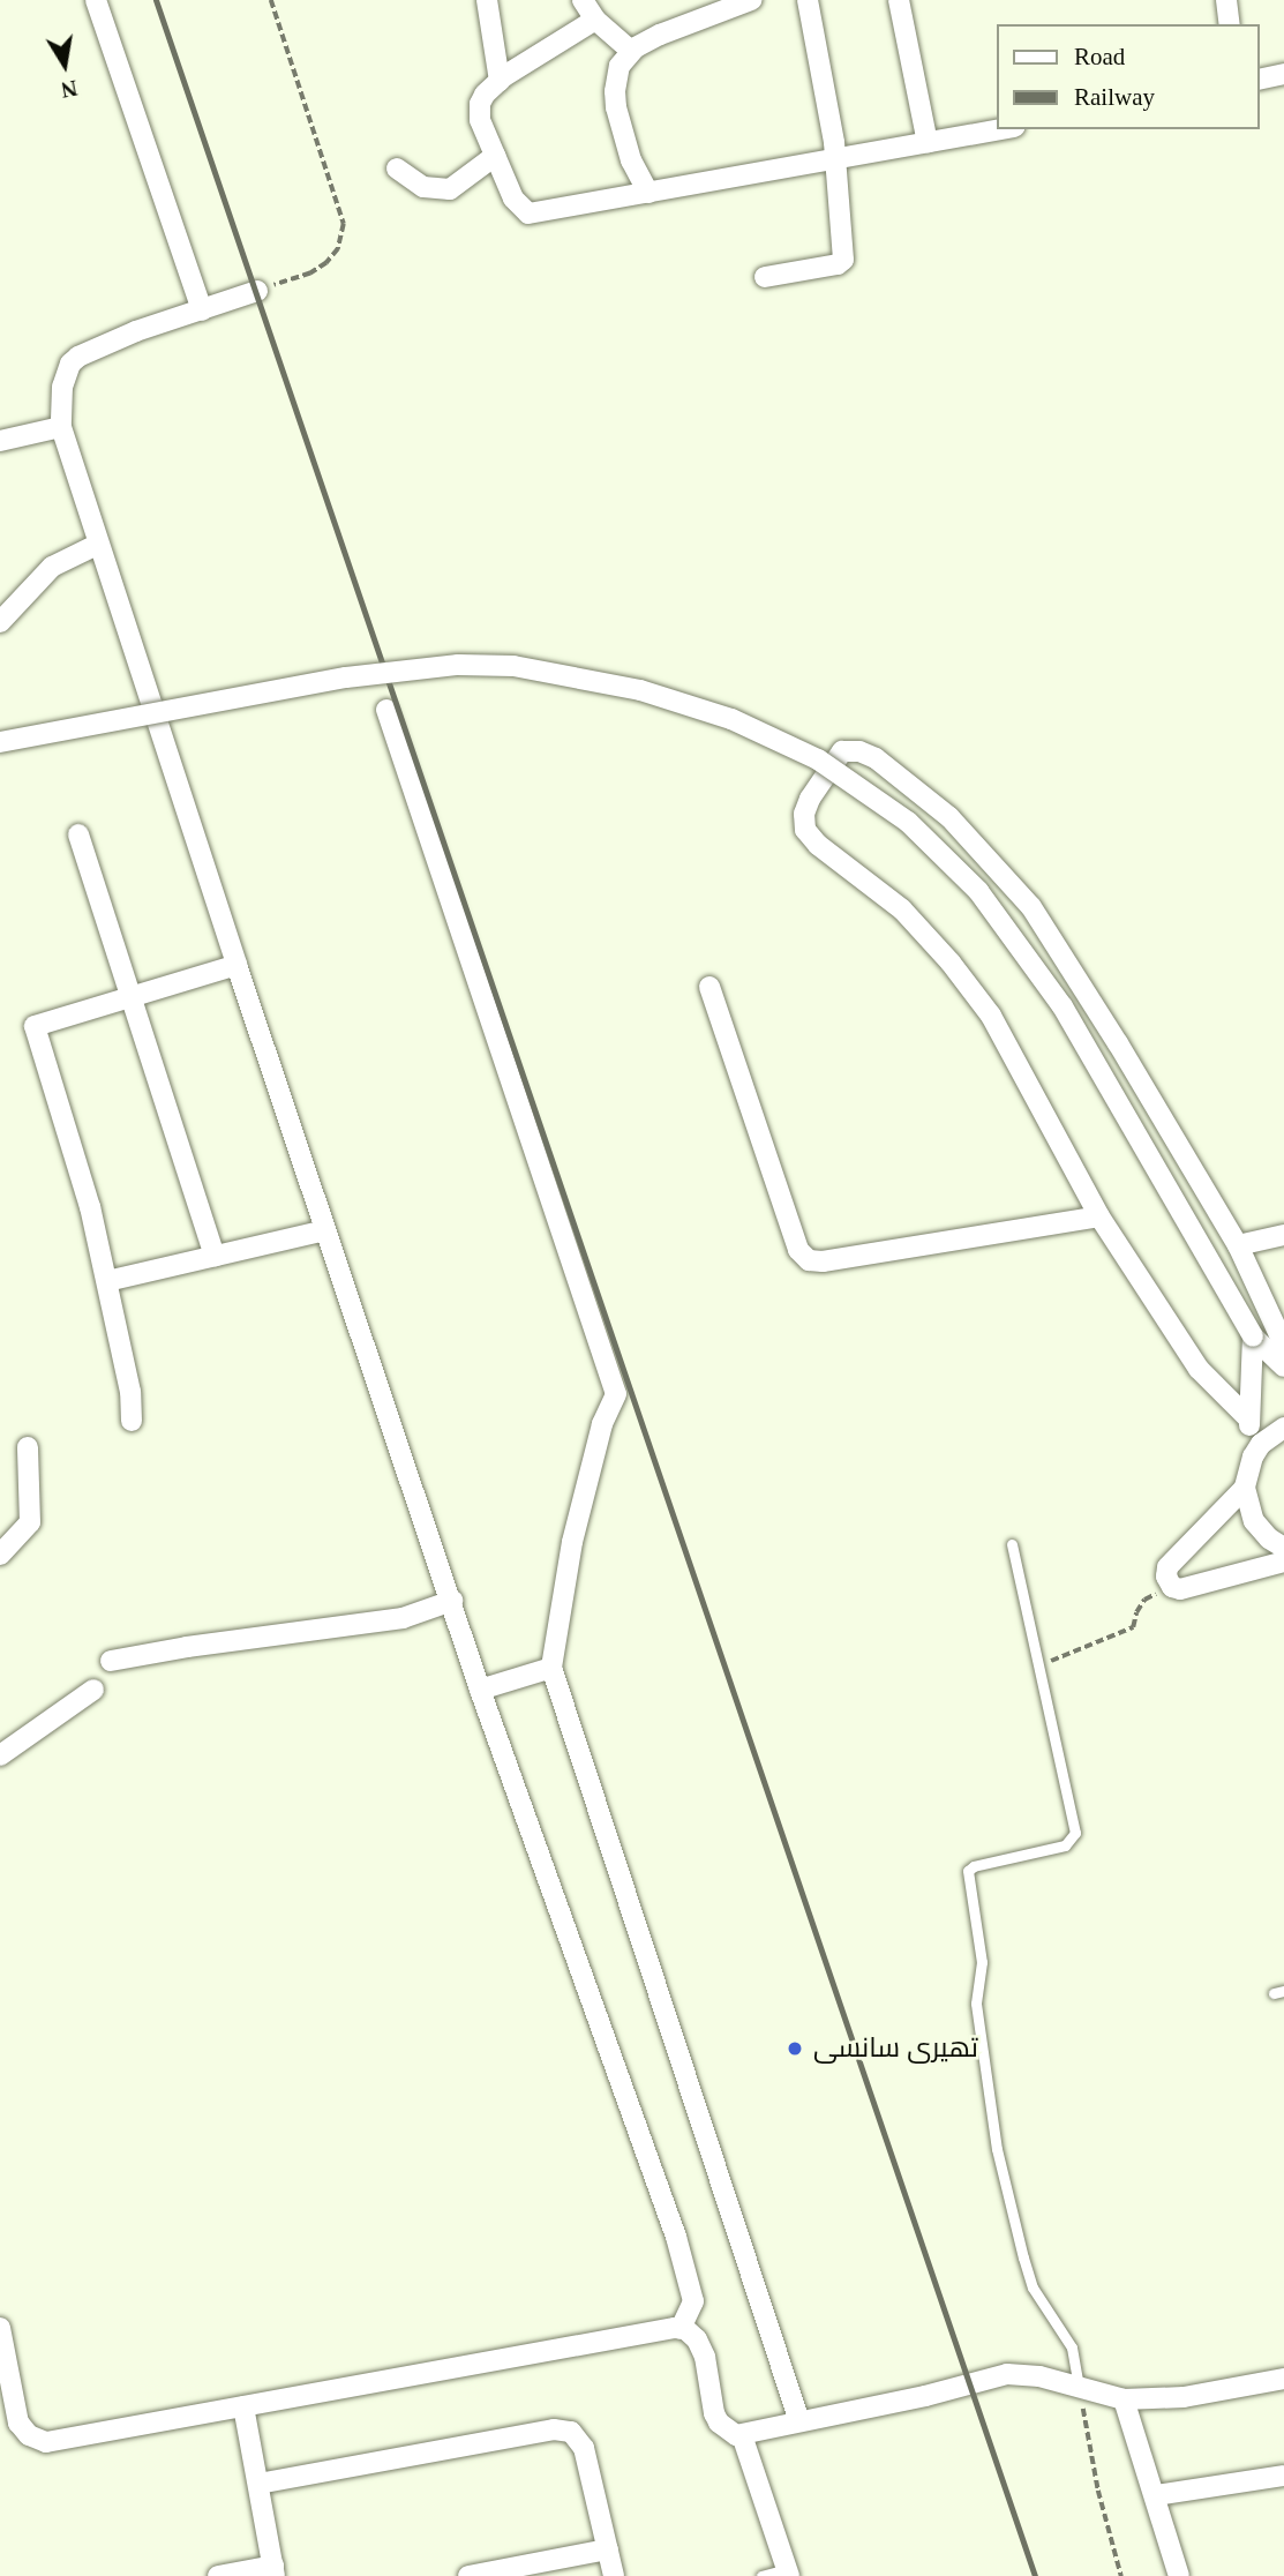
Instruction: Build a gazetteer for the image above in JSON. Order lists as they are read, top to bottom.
{
  "places": ["تھیری سانسی"],
  "legend": ["Road", "Railway"],
  "north": "bottom"
}
